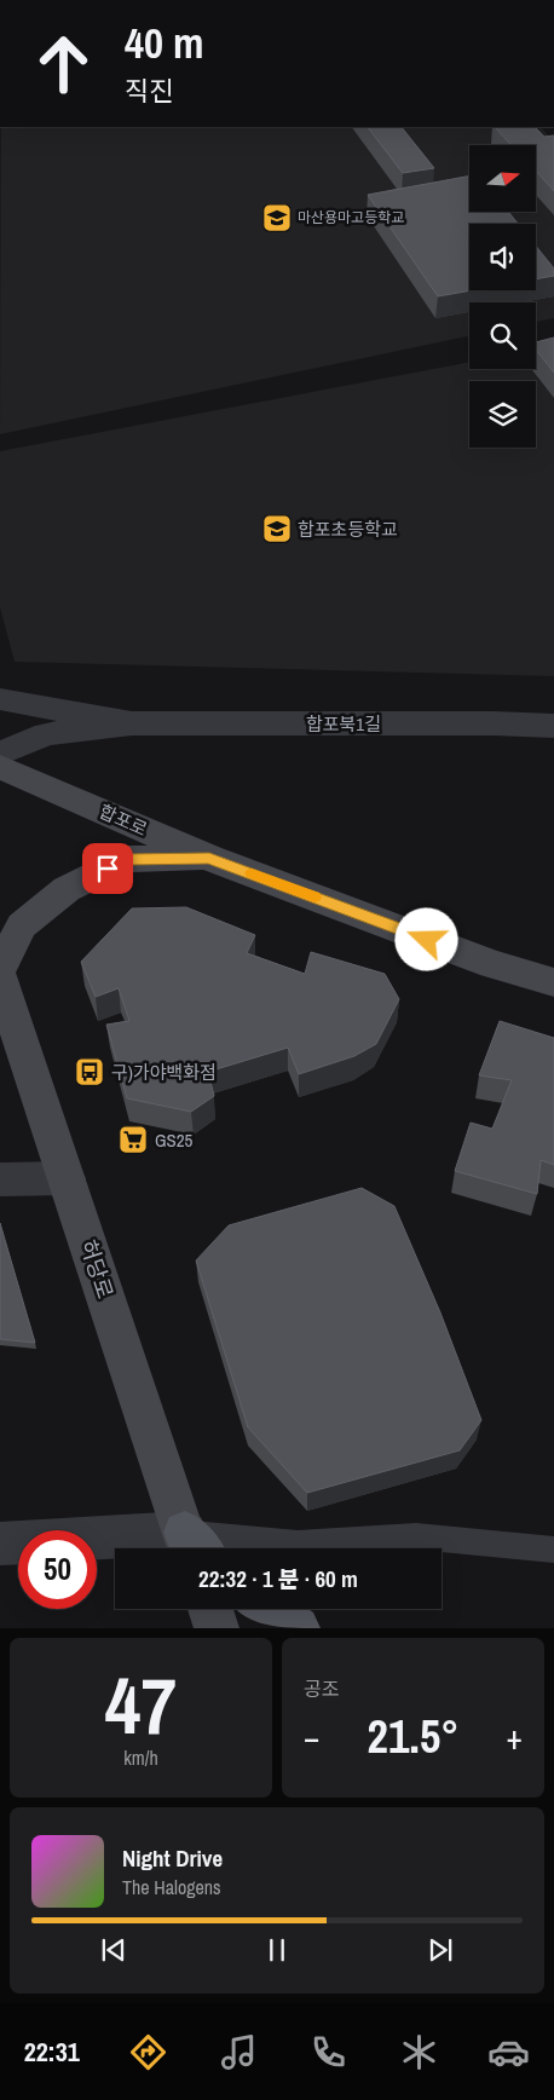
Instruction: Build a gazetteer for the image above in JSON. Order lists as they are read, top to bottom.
{
  "streets": {
    "main road": ["합포로", "허당로"],
    "street": ["합포북1길"]
  },
  "places": {
    "school or university": ["마산용마고등학교", "합포초등학교"],
    "bus stop": ["구)가야백화점"],
    "supermarket": ["GS25"]
  },
  "north": "right",
  "page": {
    "turn": ["40 m", "직진"],
    "limit": "50",
    "trip": "22:32 · 1 분 · 60 m",
    "tile": [
      ["47", "km/h"],
      "공조"
    ],
    "heat": ["−", "21.5°", "+"],
    "song": ["Night Drive", "The Halogens"],
    "tabs": "22:31"
  }
}
